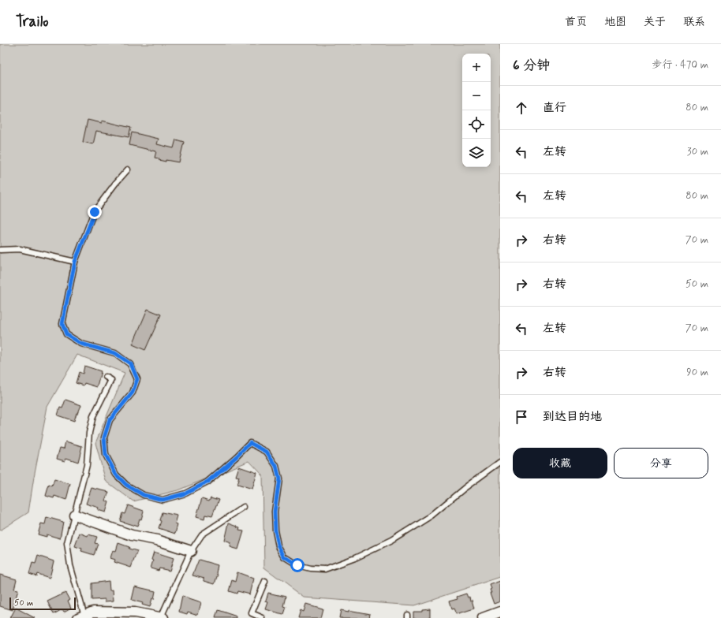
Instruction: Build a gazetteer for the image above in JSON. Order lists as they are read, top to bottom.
{
  "scale_bar": "50 m",
  "page": {
    "header": "Trailo",
    "nav": [
      "首页",
      "地图",
      "关于",
      "联系"
    ],
    "heading": ["6 分钟", "步行 · 470 m"],
    "map_buttons": ["+", "−"],
    "list": [
      ["直行", "80 m"],
      ["左转", "30 m"],
      ["左转", "80 m"],
      ["右转", "70 m"],
      ["右转", "50 m"],
      ["左转", "70 m"],
      ["右转", "90 m"],
      "到达目的地"
    ],
    "buttons": ["收藏", "分享"],
    "scale": "50 m"
  }
}
